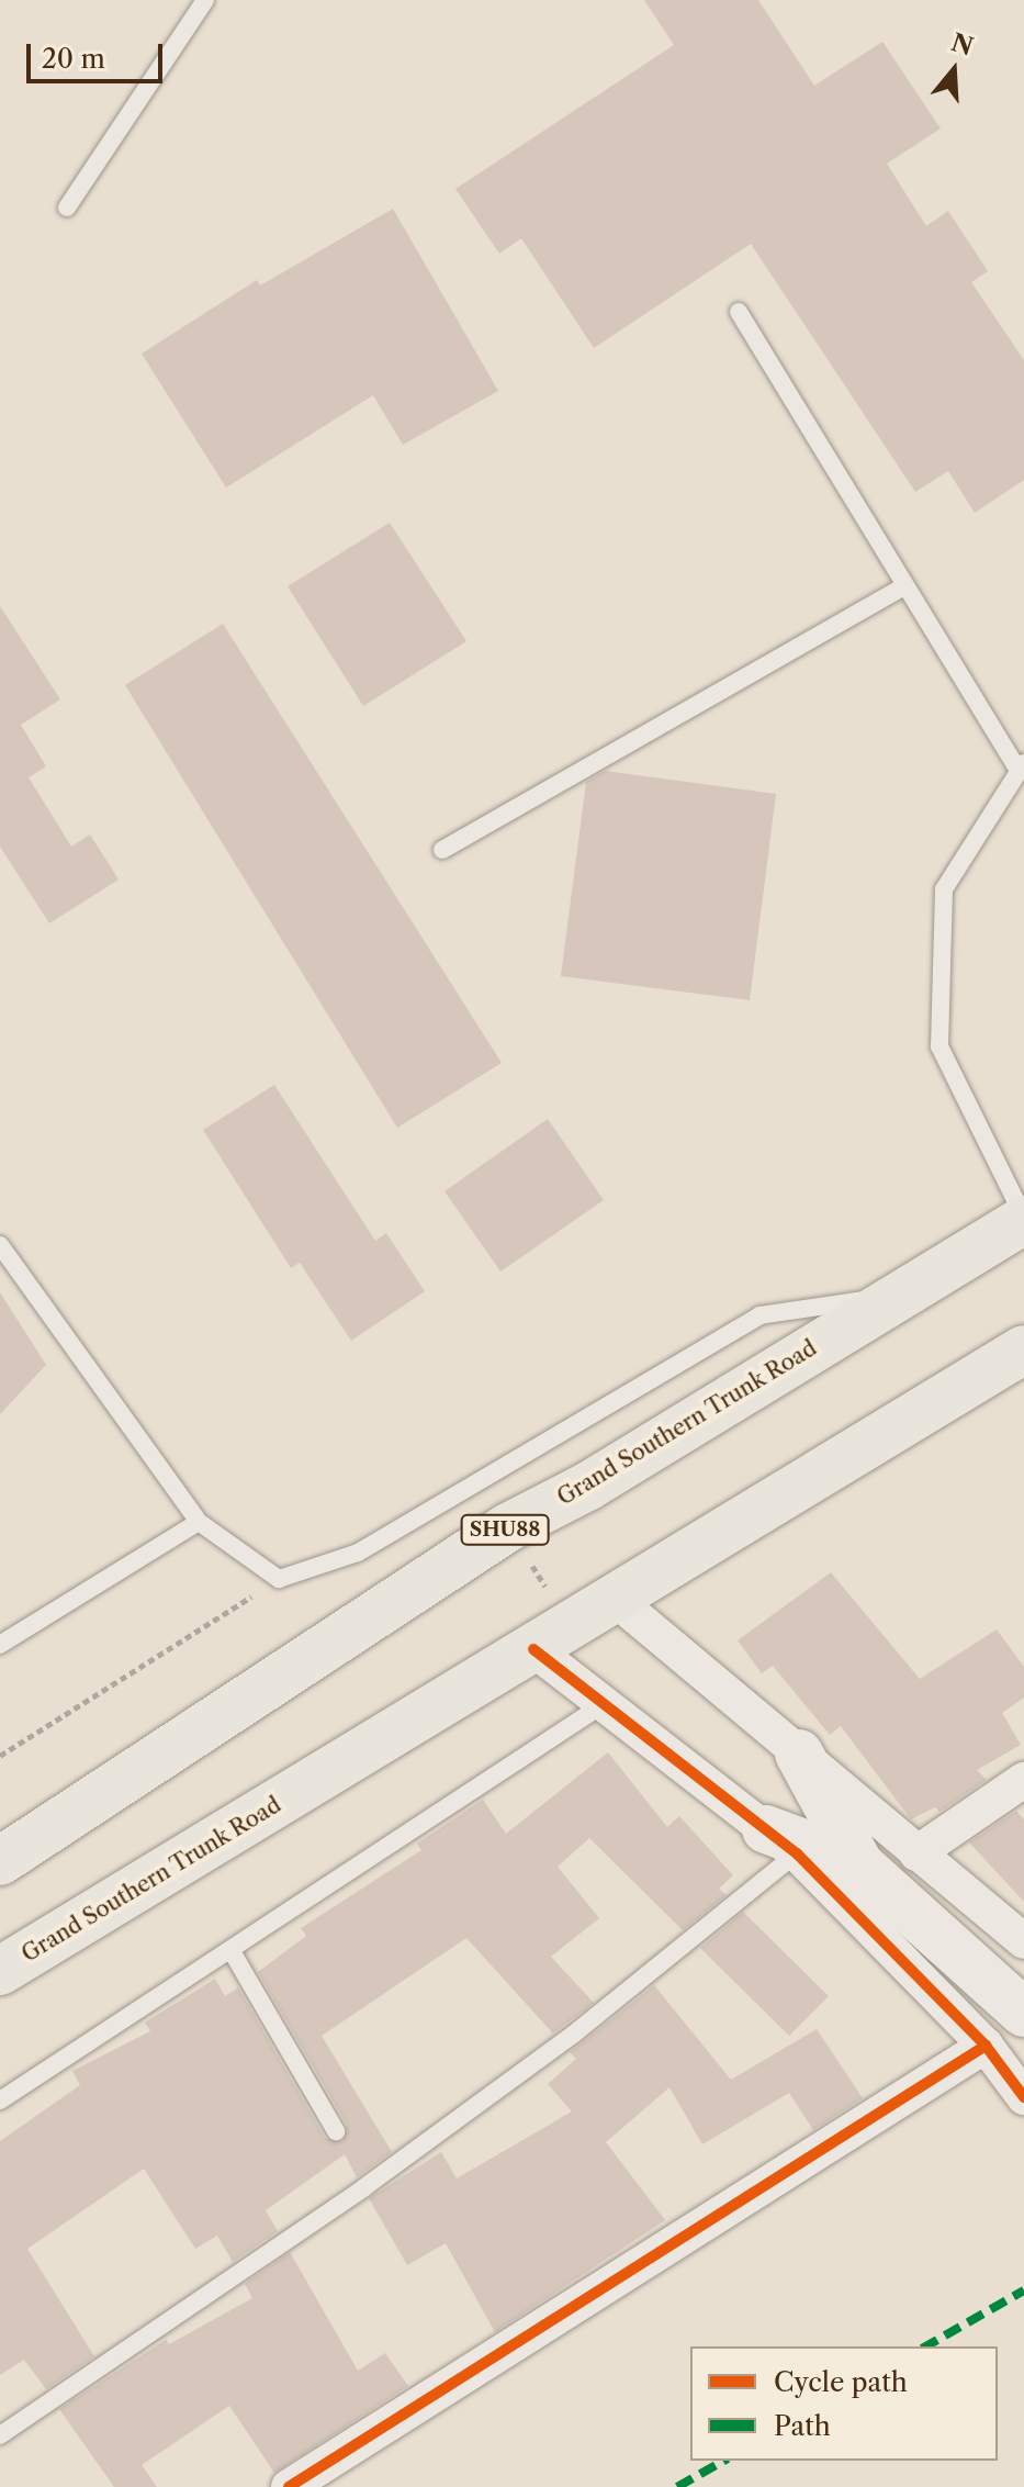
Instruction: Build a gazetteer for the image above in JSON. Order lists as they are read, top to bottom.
{
  "streets": {
    "main road": ["Grand Southern Trunk Road", "SHU88"]
  },
  "legend": ["Cycle path", "Path"],
  "scale_bar": "20 m",
  "north": "top"
}
